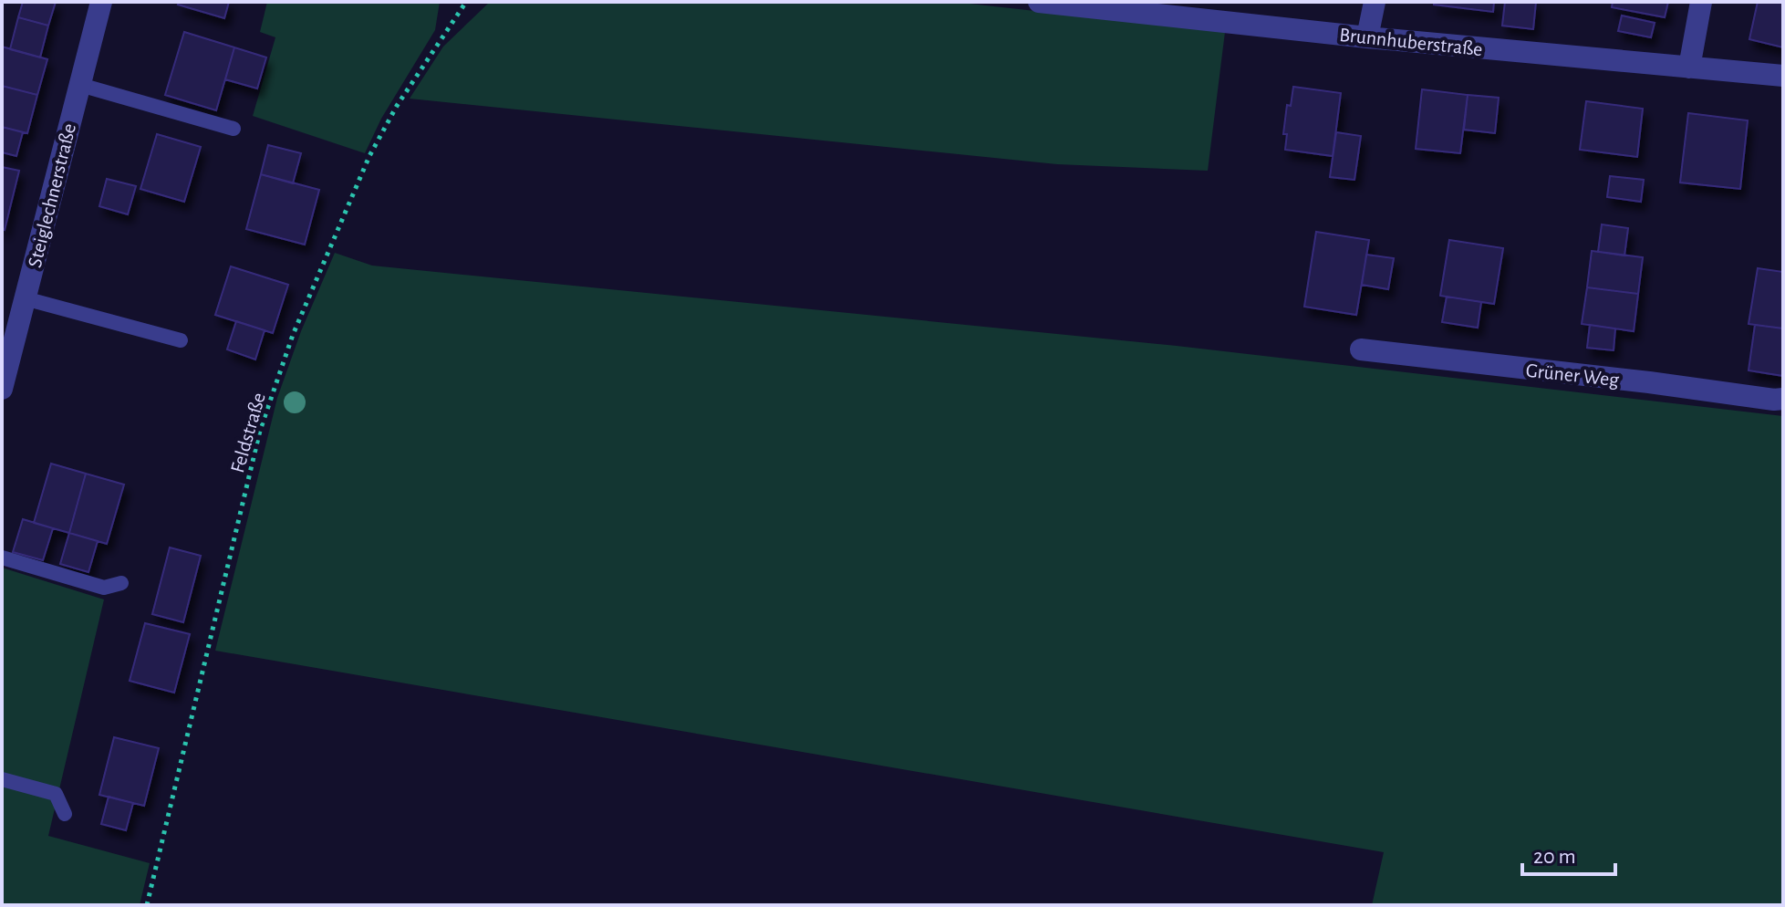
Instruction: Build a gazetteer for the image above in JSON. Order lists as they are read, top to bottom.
{
  "streets": {
    "street": ["Brunnhuberstraße", "Steiglechnerstraße", "Grüner Weg"],
    "path": ["Feldstraße"]
  },
  "scale_bar": "20 m"
}
